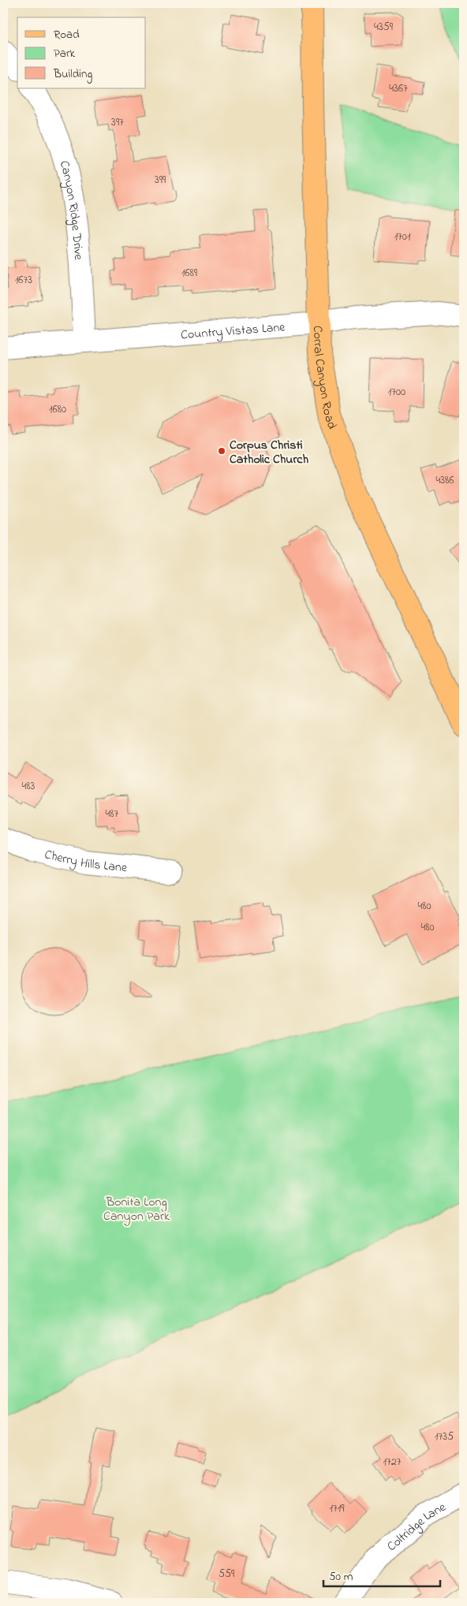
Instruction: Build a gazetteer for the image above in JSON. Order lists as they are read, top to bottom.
{
  "streets": {
    "main road": ["Corral Canyon Road"],
    "street": [
      "Canyon Ridge Drive",
      "Country Vistas Lane",
      "Cherry Hills Lane",
      "Coltridge Lane"
    ]
  },
  "crossings": [
    ["Canyon Ridge Drive", "Country Vistas Lane"],
    ["Country Vistas Lane", "Corral Canyon Road"]
  ],
  "parks": ["Bonita Long Canyon Park"],
  "places": ["Corpus Christi Catholic Church"],
  "house_numbers": [
    "4359",
    "4367",
    "397",
    "399",
    "1701",
    "1689",
    "1673",
    "1700",
    "1680",
    "4386",
    "483",
    "487",
    "480",
    "480",
    "1735",
    "1727",
    "1719",
    "559"
  ],
  "legend": ["Road", "Park", "Building"],
  "scale_bar": "50 m"
}
